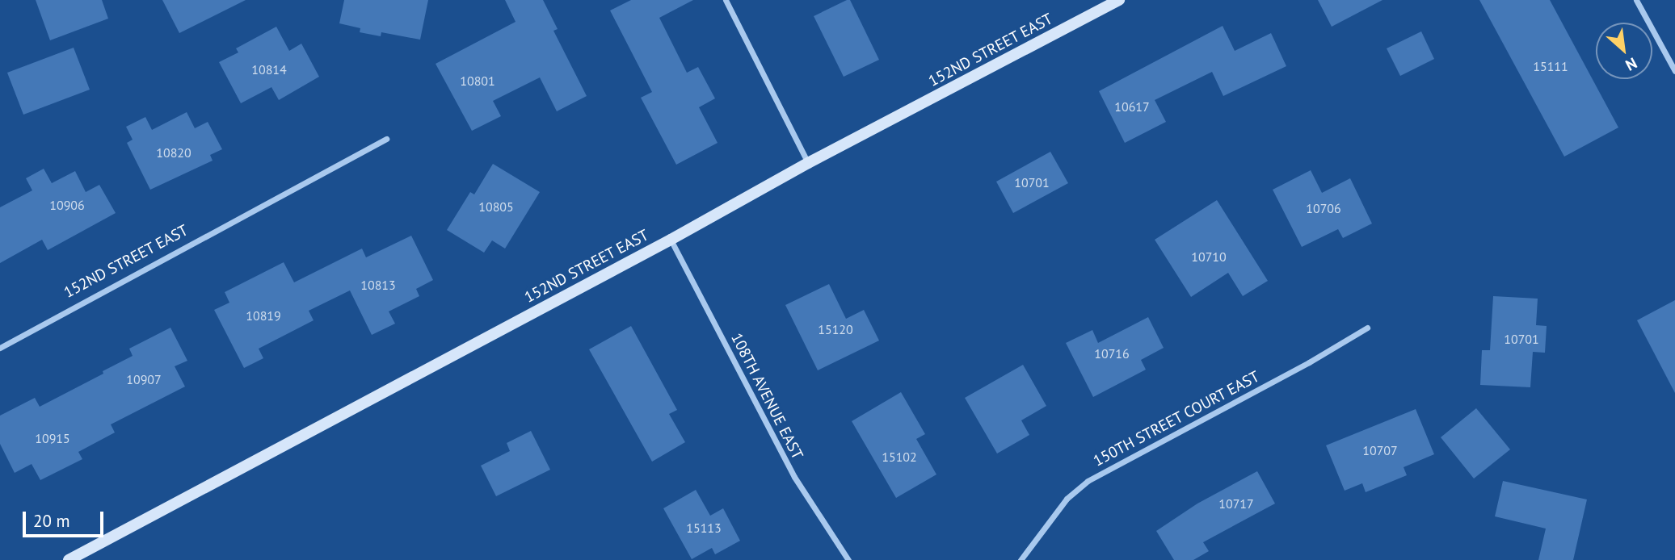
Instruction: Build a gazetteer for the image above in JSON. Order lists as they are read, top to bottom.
{
  "streets": {
    "main road": ["152ND STREET EAST"],
    "street": ["108TH AVENUE EAST", "150TH STREET COURT EAST"]
  },
  "crossings": [
    ["152ND STREET EAST", "108TH AVENUE EAST"]
  ],
  "house_numbers": [
    "15111",
    "10814",
    "10801",
    "10617",
    "10820",
    "10701",
    "10906",
    "10805",
    "10706",
    "10710",
    "10813",
    "10819",
    "15120",
    "10701",
    "10716",
    "10907",
    "10915",
    "10707",
    "15102",
    "10717",
    "15113"
  ],
  "scale_bar": "20 m",
  "north": "bottom right"
}
